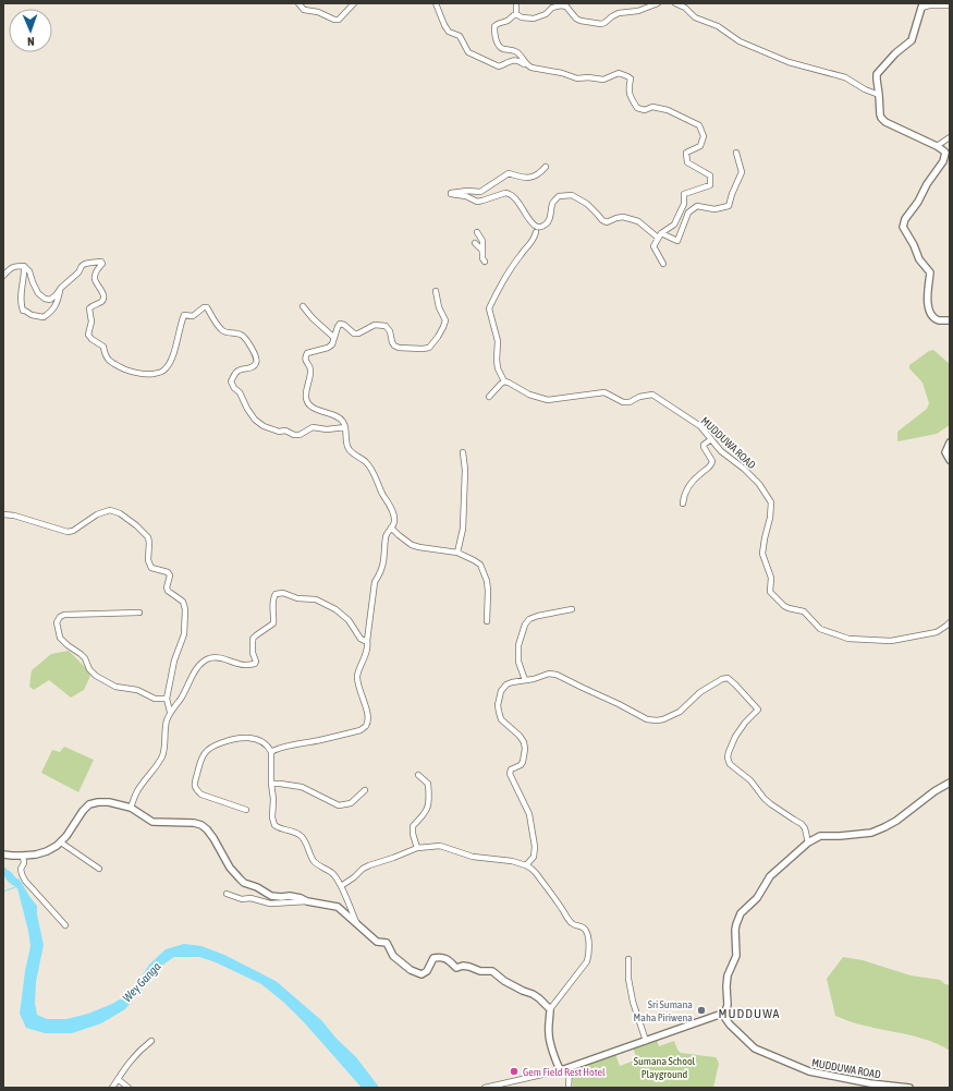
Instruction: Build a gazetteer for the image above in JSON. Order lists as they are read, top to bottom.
{
  "streets": {
    "street": ["MUDDUWA ROAD"]
  },
  "districts": ["MUDDUWA"],
  "water": ["Wey Ganga"],
  "parks": ["Sumana School Playground"],
  "places": ["Sri Sumana Maha Piriwena", "Gem Field Rest Hotel"],
  "north": "bottom"
}
